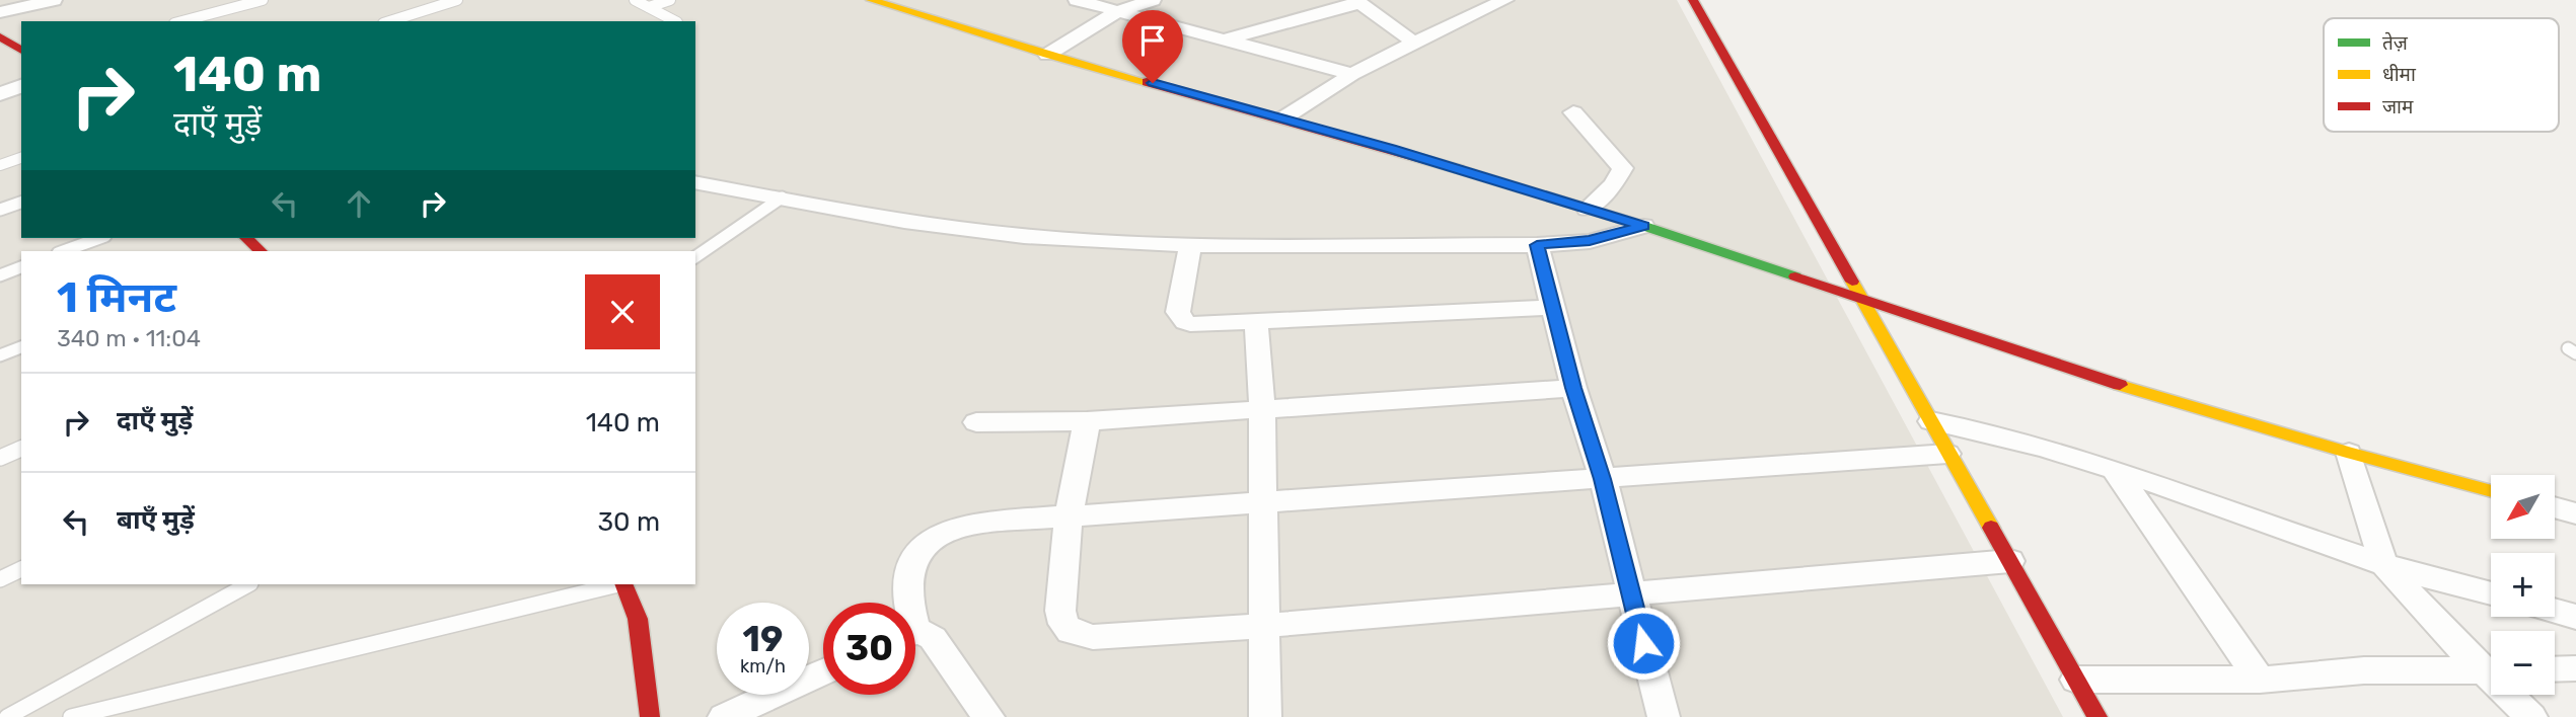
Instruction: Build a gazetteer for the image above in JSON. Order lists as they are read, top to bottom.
{
  "legend": ["तेज़", "धीमा", "जाम"],
  "north": "bottom left",
  "page": {
    "turn": ["140 m", "दाएँ मुड़ें"],
    "heading": ["1 मिनट", "340 m · 11:04"],
    "list": [
      {
        "name": "दाएँ मुड़ें",
        "value": "140 m"
      },
      {
        "name": "बाएँ मुड़ें",
        "value": "30 m"
      }
    ],
    "map_buttons": ["+", "−"],
    "speed": "19 km/h",
    "limit": "30"
  }
}
